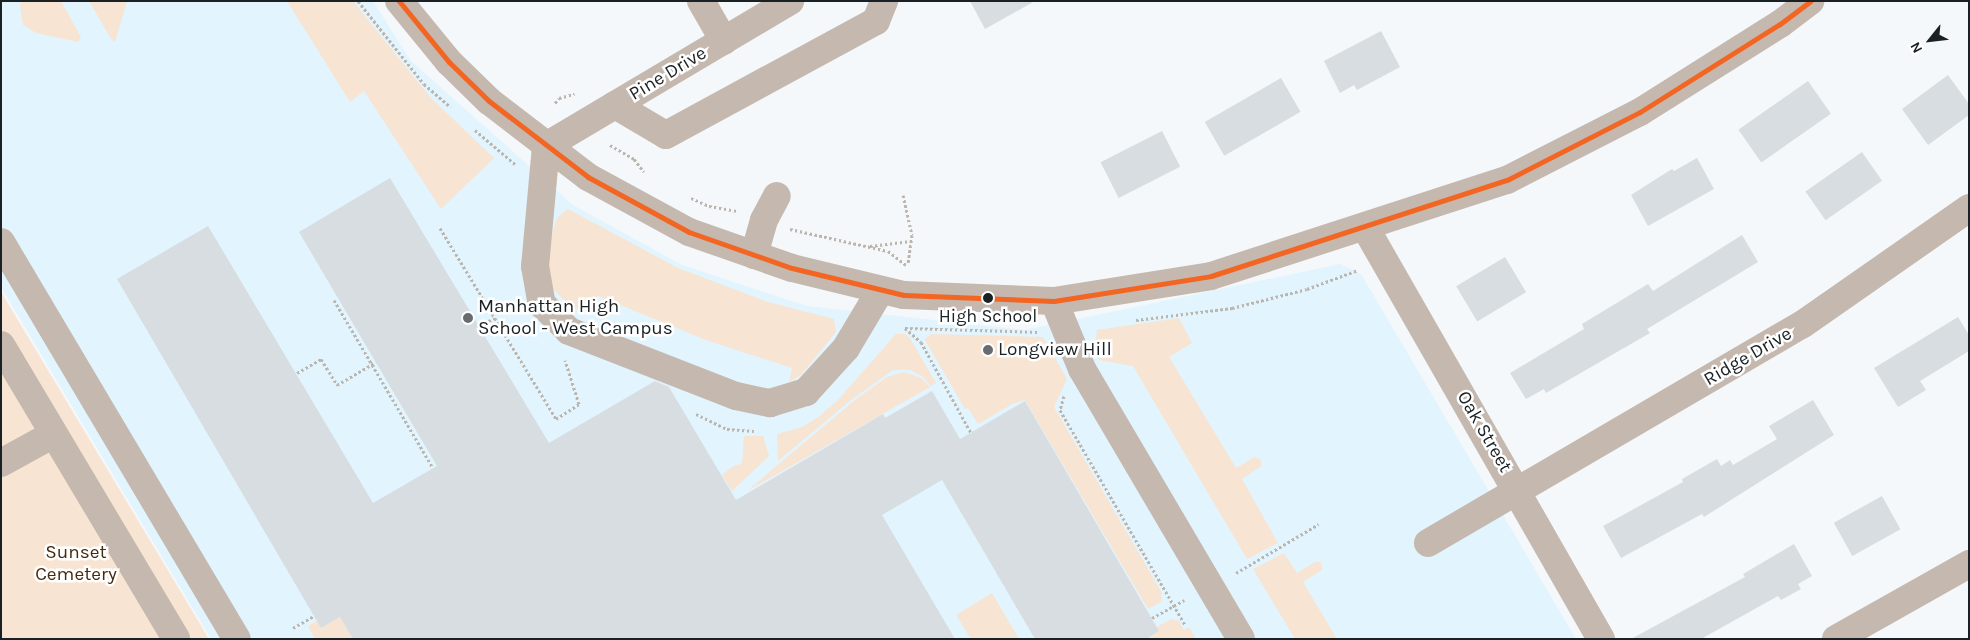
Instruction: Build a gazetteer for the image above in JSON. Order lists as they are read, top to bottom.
{
  "streets": {
    "street": ["Pine Drive", "Ridge Drive", "Oak Street"]
  },
  "crossings": [
    ["Ridge Drive", "Oak Street"]
  ],
  "parks": ["Sunset Cemetery"],
  "places": ["High School", "Manhattan High School - West Campus", "Longview Hill"],
  "north": "bottom left"
}
